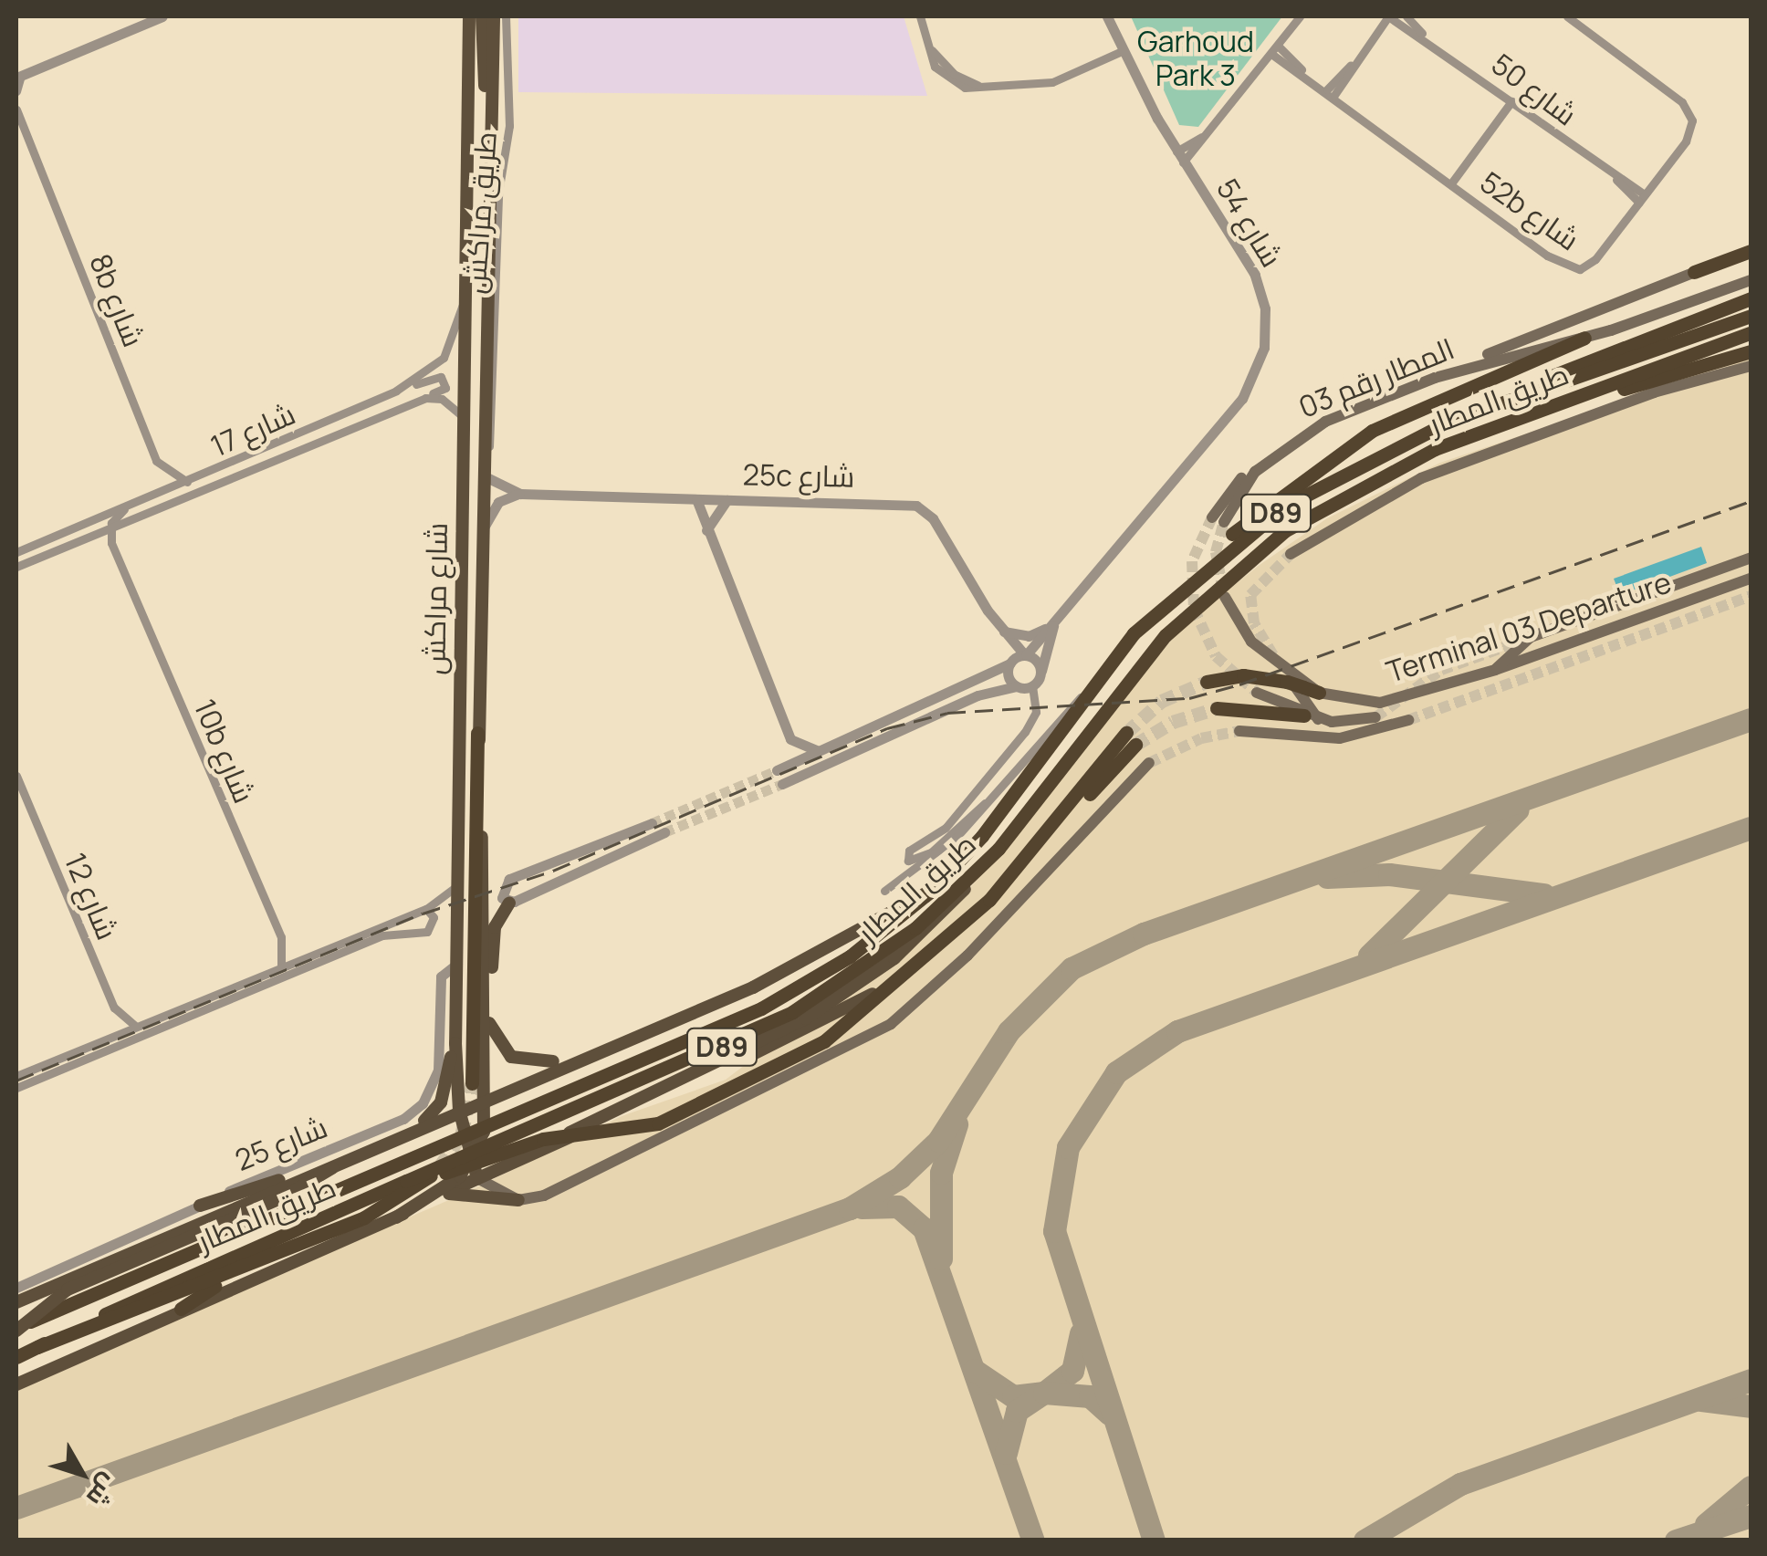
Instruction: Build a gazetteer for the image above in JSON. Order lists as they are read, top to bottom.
{
  "streets": {
    "highway": ["طريق المطار", "D89"],
    "main road": ["المطار رقم 03", "شارع مراكش", "Terminal 03 Departure"],
    "street": [
      "شارع 50",
      "52b شارع",
      "طريق مراكش",
      "شارع 54",
      "8b شارع",
      "شارع 17",
      "25c شارع",
      "10b شارع",
      "شارع 12",
      "شارع 25"
    ]
  },
  "crossings": [
    ["شارع 50", "52b شارع"],
    ["طريق مراكش", "25c شارع"],
    ["طريق مراكش", "شارع مراكش"],
    ["شارع 54", "25c شارع"],
    ["8b شارع", "شارع 17"],
    ["شارع 17", "شارع مراكش"],
    ["شارع 17", "10b شارع"],
    ["25c شارع", "شارع مراكش"],
    ["شارع مراكش", "شارع 25"]
  ],
  "parks": ["Garhoud Park 3"],
  "north": "bottom right"
}
